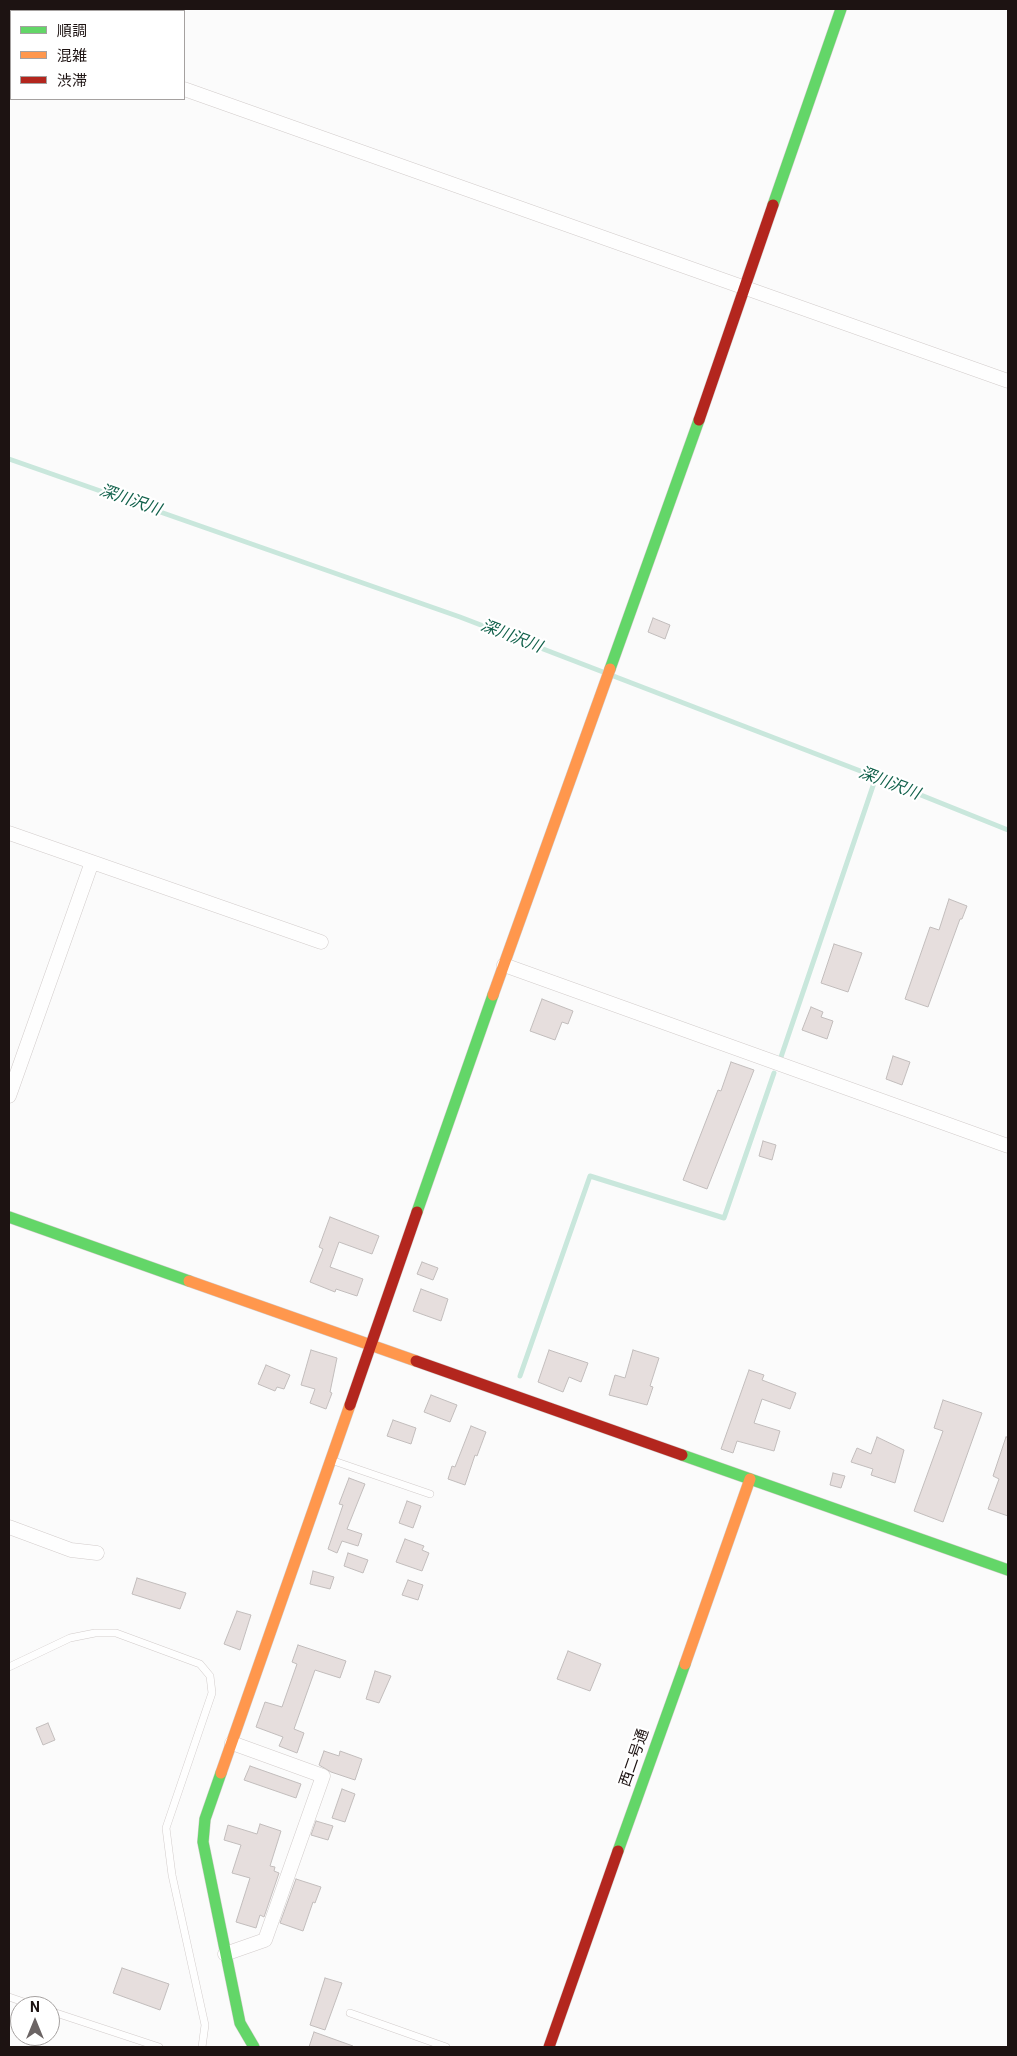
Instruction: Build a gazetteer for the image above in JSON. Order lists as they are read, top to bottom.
{
  "streets": {
    "street": ["西二号通"]
  },
  "water": ["深川沢川"],
  "legend": ["順調", "混雑", "渋滞"],
  "north": "top"
}
